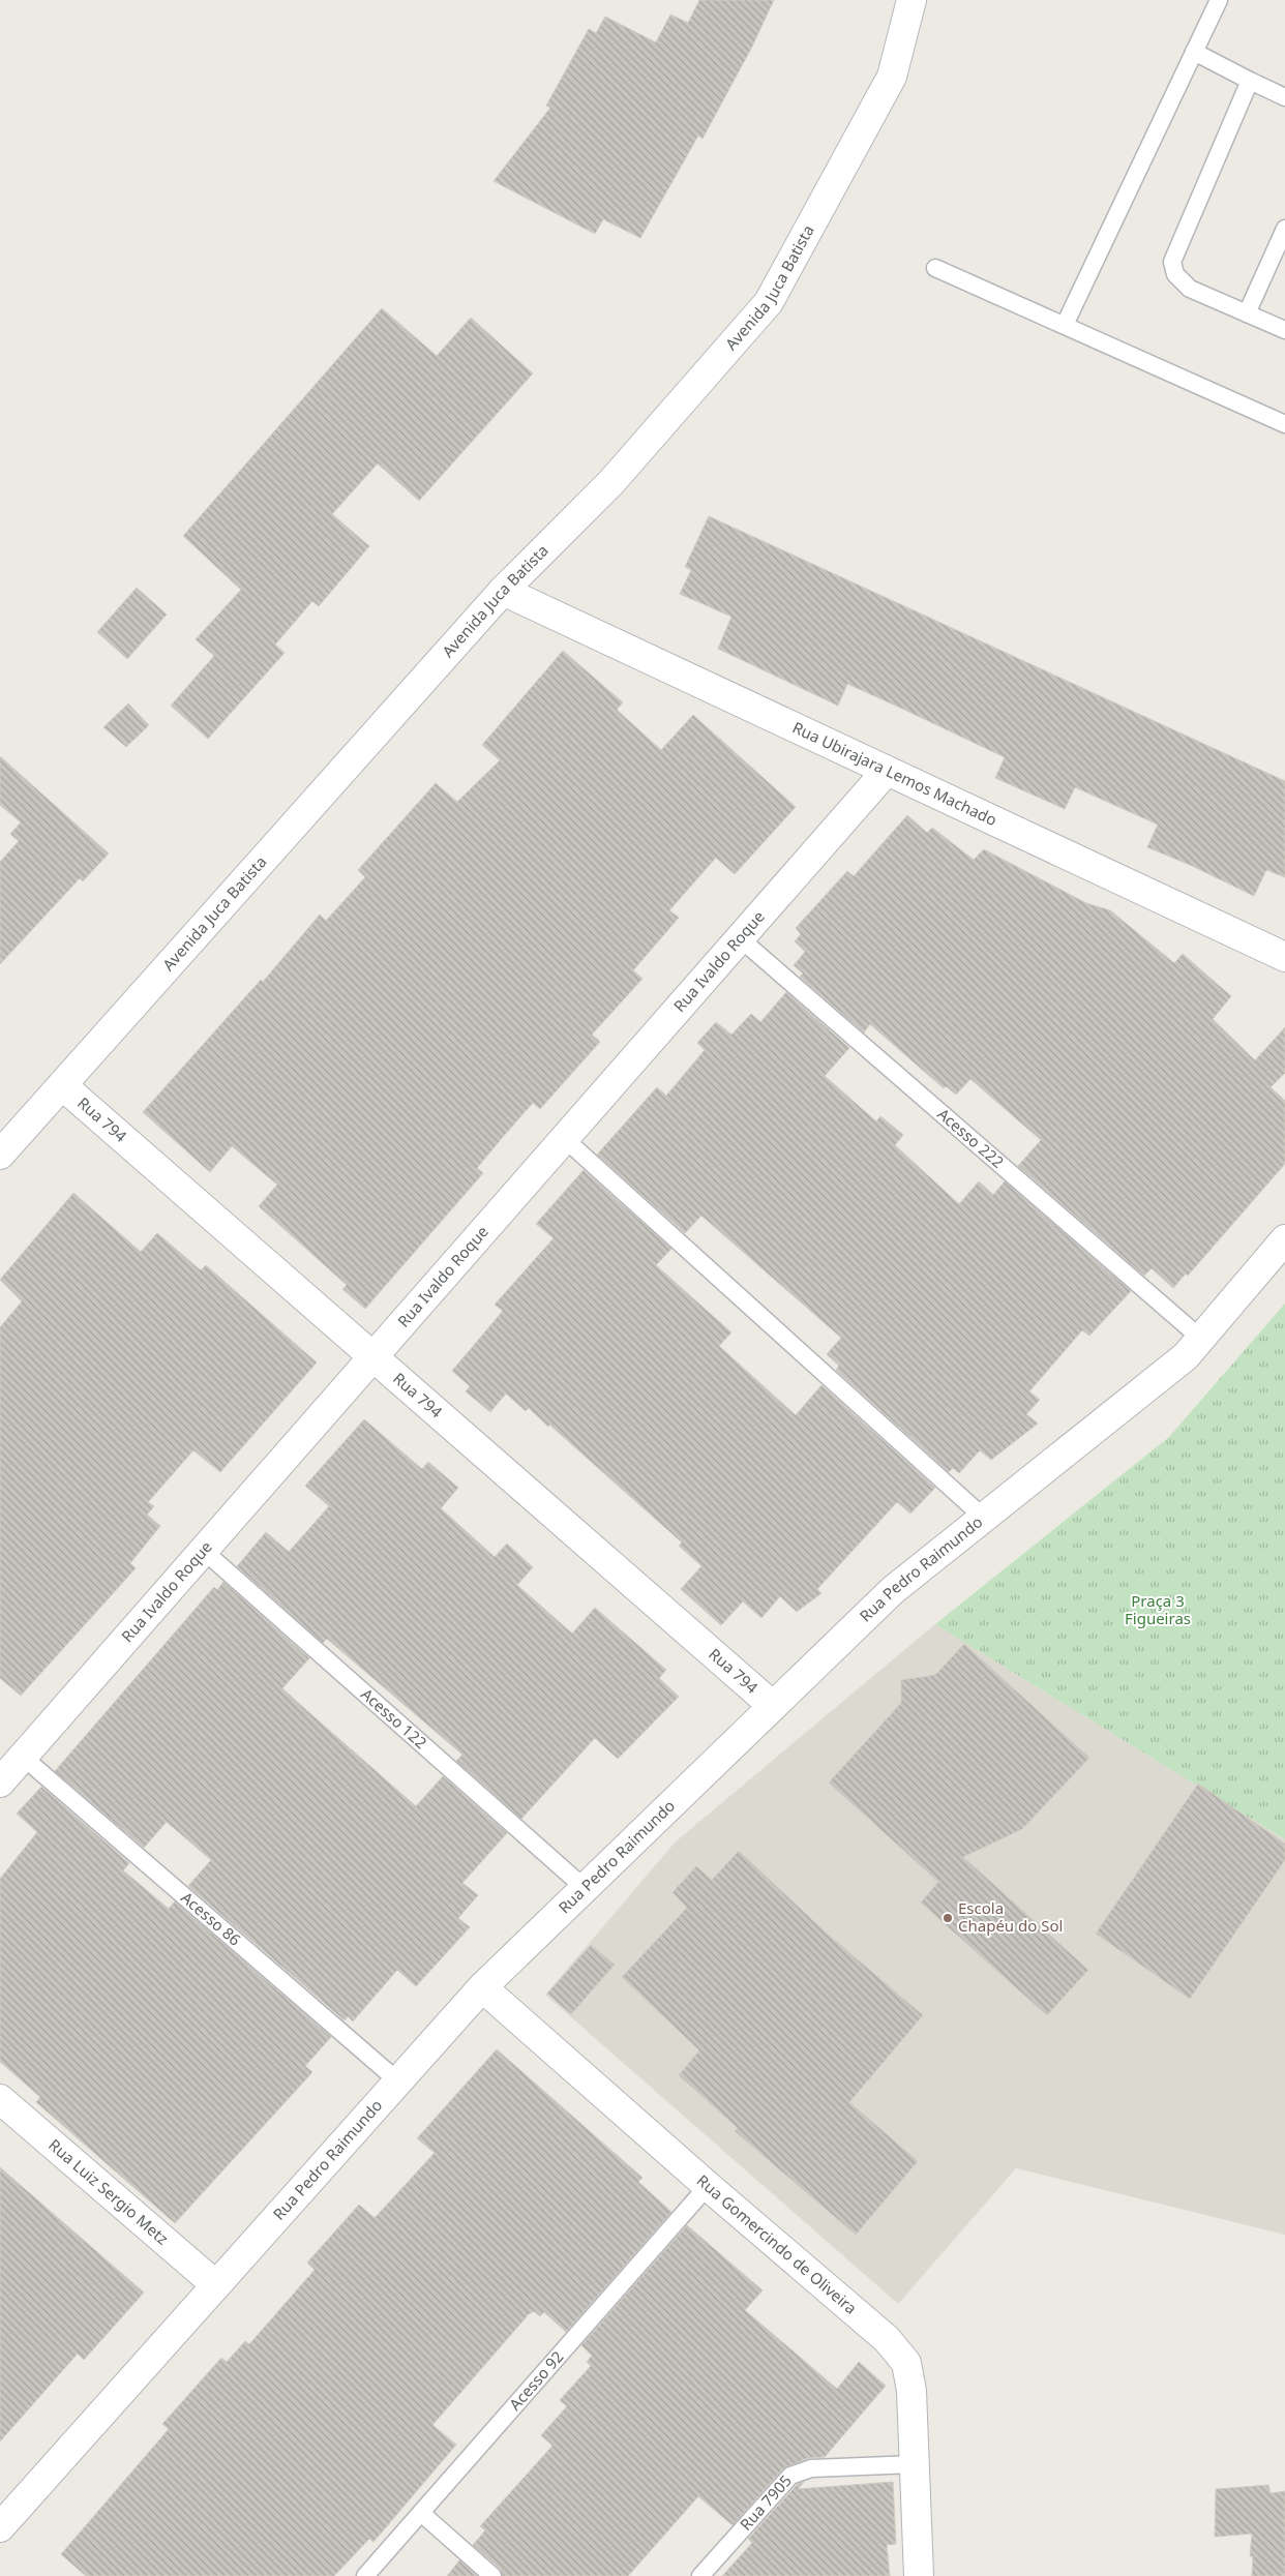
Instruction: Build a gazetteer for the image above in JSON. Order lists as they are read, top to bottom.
{
  "streets": {
    "street": [
      "Avenida Juca Batista",
      "Rua Ubirajara Lemos Machado",
      "Rua Ivaldo Roque",
      "Rua 794",
      "Rua Pedro Raimundo",
      "Rua Luiz Sergio Metz",
      "Rua Gomercindo de Oliveira"
    ],
    "lane": [
      "Acesso 222",
      "Acesso 122",
      "Acesso 86",
      "Acesso 92",
      "Rua 7905"
    ]
  },
  "crossings": [
    ["Avenida Juca Batista", "Rua Ubirajara Lemos Machado"],
    ["Avenida Juca Batista", "Rua 794"],
    ["Rua Ubirajara Lemos Machado", "Rua Ivaldo Roque"],
    ["Rua Ivaldo Roque", "Rua 794"],
    ["Rua Ivaldo Roque", "Acesso 222"],
    ["Rua Ivaldo Roque", "Acesso 122"],
    ["Rua Ivaldo Roque", "Acesso 86"],
    ["Rua 794", "Rua Pedro Raimundo"],
    ["Acesso 222", "Rua Pedro Raimundo"],
    ["Rua Pedro Raimundo", "Acesso 122"],
    ["Rua Pedro Raimundo", "Acesso 86"],
    ["Rua Pedro Raimundo", "Rua Luiz Sergio Metz"],
    ["Rua Pedro Raimundo", "Rua Gomercindo de Oliveira"],
    ["Rua Gomercindo de Oliveira", "Acesso 92"],
    ["Rua Gomercindo de Oliveira", "Rua 7905"]
  ],
  "parks": ["Praça 3 Figueiras"],
  "places": ["Escola Chapéu do Sol"]
}
